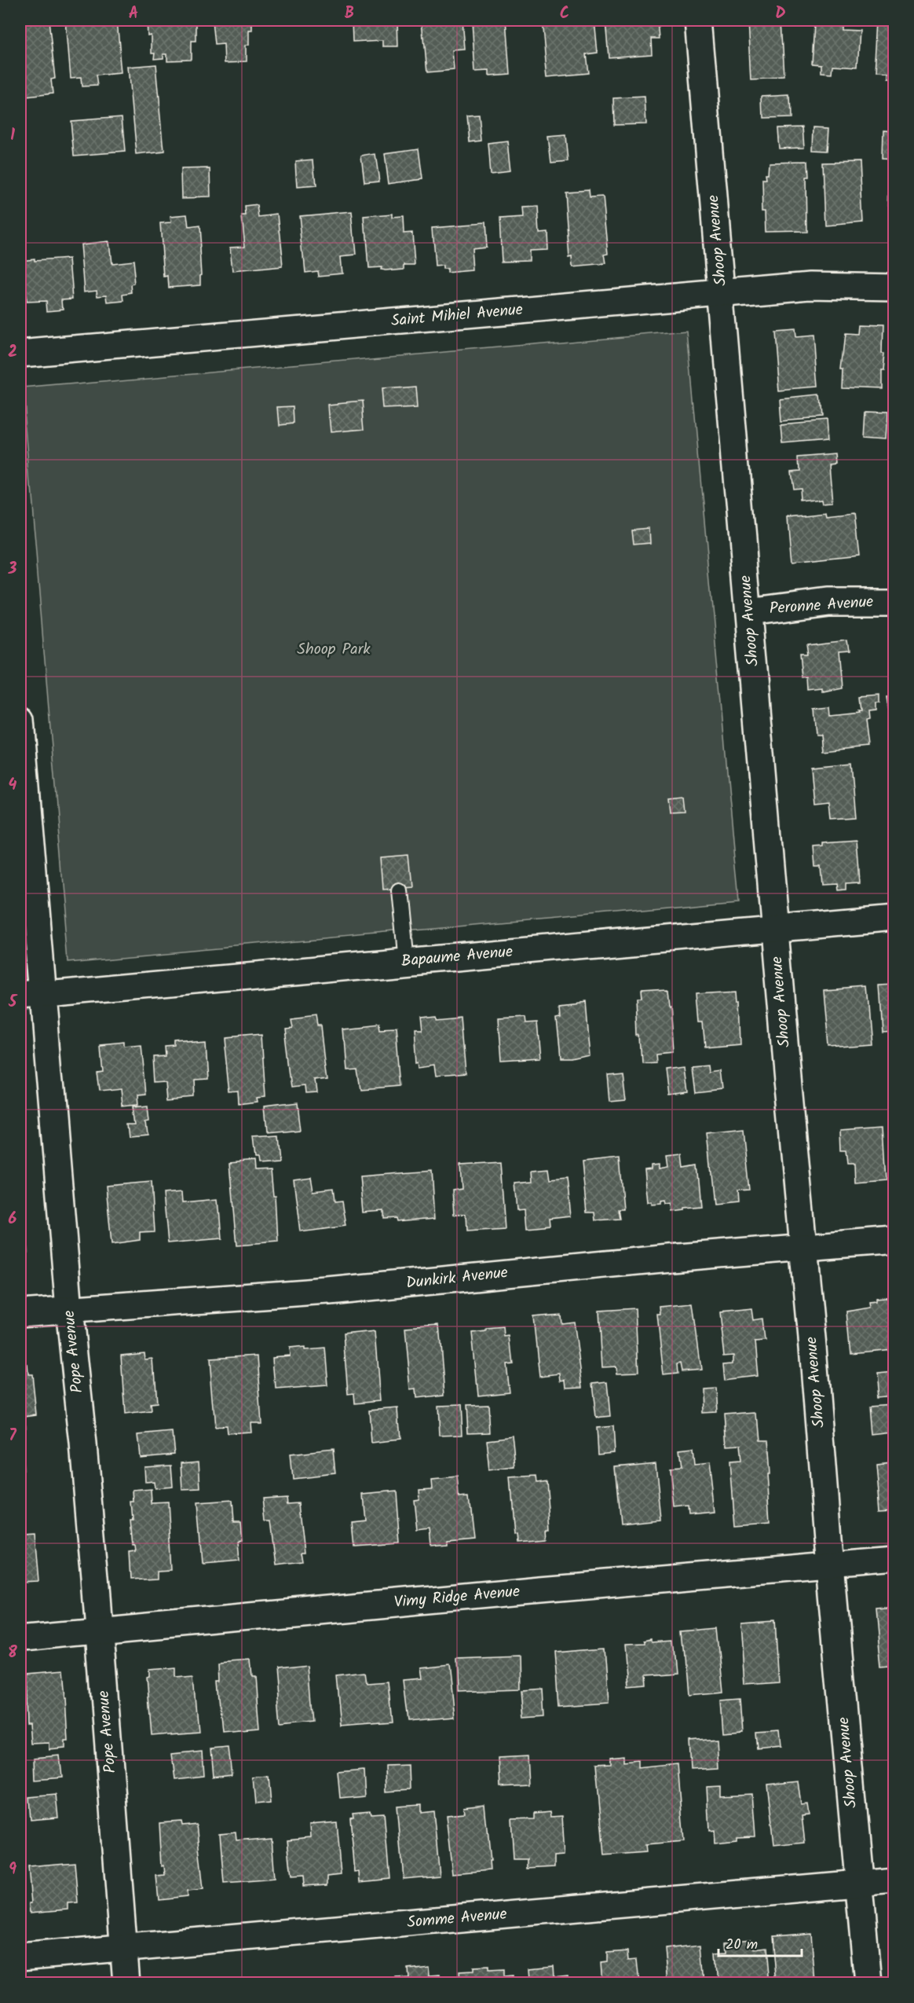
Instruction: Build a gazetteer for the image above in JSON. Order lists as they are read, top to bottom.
{
  "streets": {
    "street": [
      "Shoop Avenue",
      "Saint Mihiel Avenue",
      "Peronne Avenue",
      "Bapaume Avenue",
      "Dunkirk Avenue",
      "Pope Avenue",
      "Vimy Ridge Avenue",
      "Somme Avenue"
    ]
  },
  "crossings": [
    ["Shoop Avenue", "Saint Mihiel Avenue"],
    ["Shoop Avenue", "Peronne Avenue"],
    ["Shoop Avenue", "Bapaume Avenue"],
    ["Shoop Avenue", "Dunkirk Avenue"],
    ["Shoop Avenue", "Vimy Ridge Avenue"],
    ["Shoop Avenue", "Somme Avenue"],
    ["Bapaume Avenue", "Pope Avenue"],
    ["Dunkirk Avenue", "Pope Avenue"],
    ["Pope Avenue", "Vimy Ridge Avenue"],
    ["Pope Avenue", "Somme Avenue"]
  ],
  "parks": ["Shoop Park"],
  "scale_bar": "20 m",
  "grid": {
    "columns": [
      "A",
      "B",
      "C",
      "D"
    ],
    "rows": [
      "1",
      "2",
      "3",
      "4",
      "5",
      "6",
      "7",
      "8",
      "9"
    ]
  }
}
